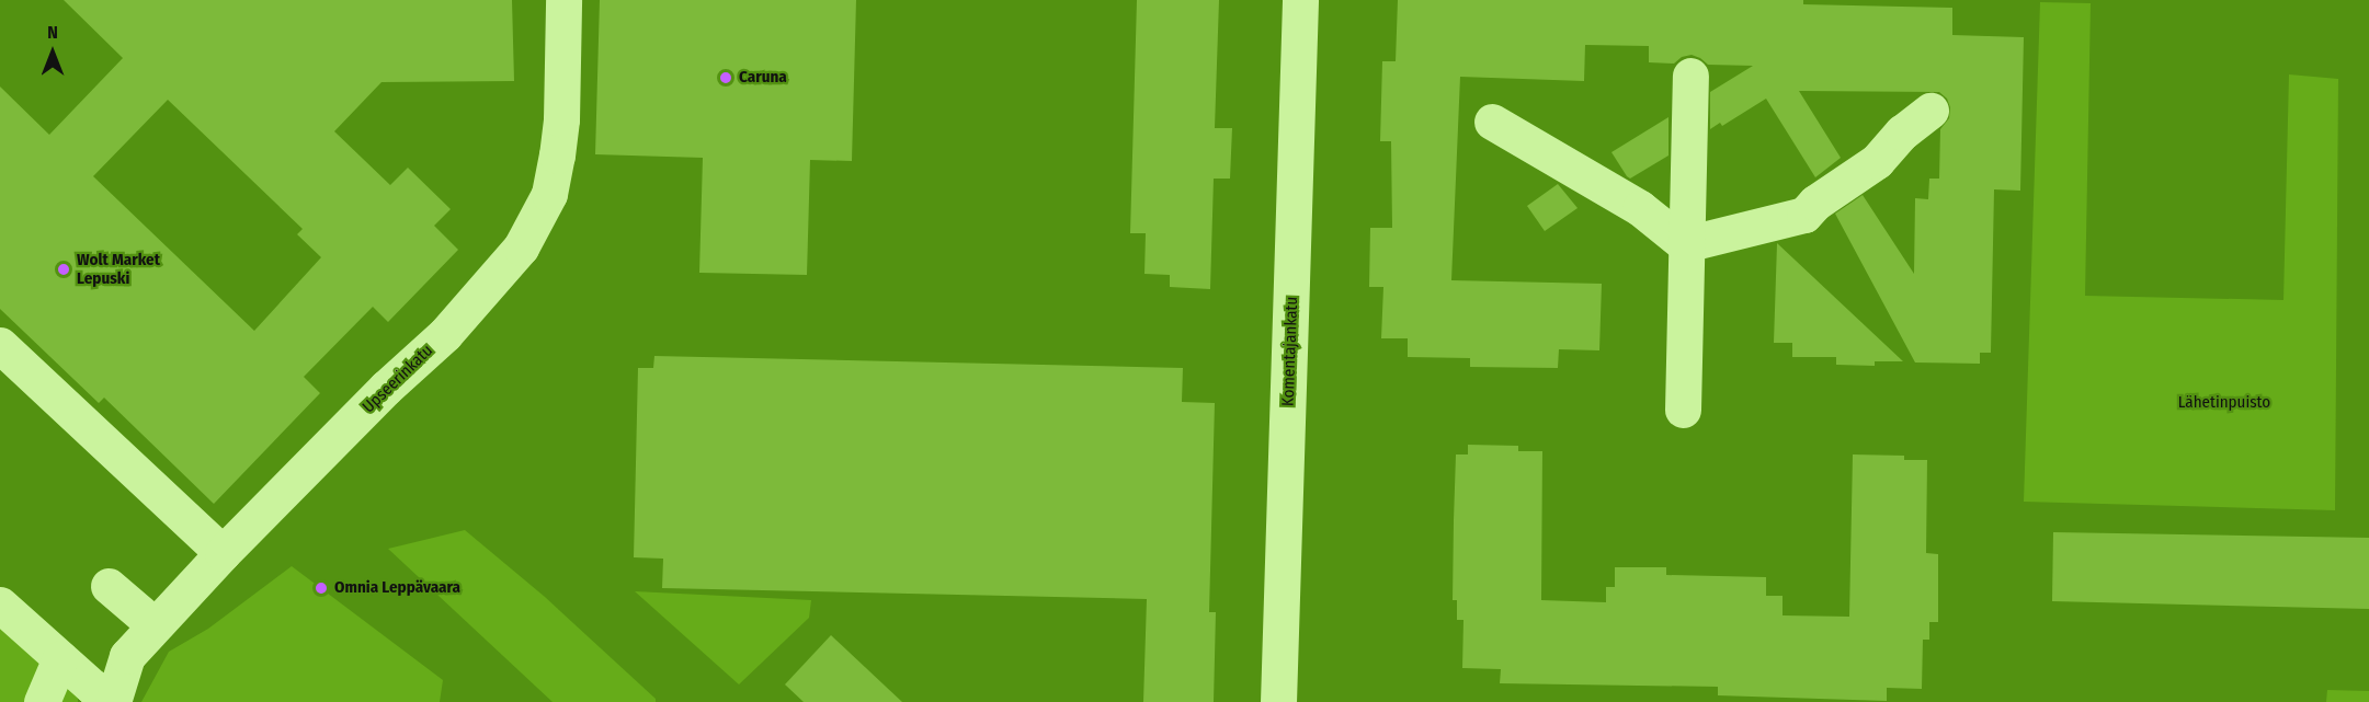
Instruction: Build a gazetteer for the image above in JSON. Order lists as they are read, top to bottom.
{
  "streets": {
    "street": ["Komentajankatu", "Upseerinkatu"]
  },
  "parks": ["Lähetinpuisto"],
  "places": ["Caruna", "Wolt Market Lepuski", "Omnia Leppävaara"],
  "north": "top"
}
